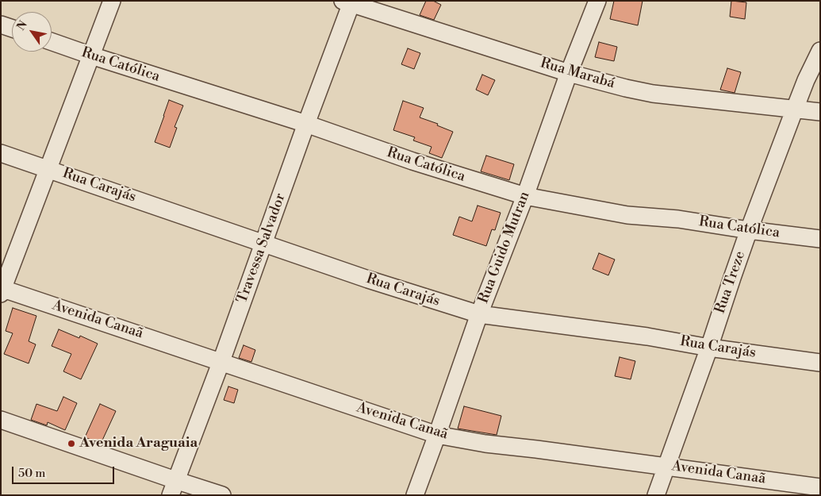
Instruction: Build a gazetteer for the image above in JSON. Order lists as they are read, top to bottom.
{
  "streets": {
    "street": [
      "Rua Católica",
      "Rua Marabá",
      "Rua Carajás",
      "Rua Guido Mutran",
      "Travessa Salvador",
      "Rua Treze",
      "Avenida Canaã"
    ]
  },
  "crossings": [
    ["Rua Católica", "Rua Guido Mutran"],
    ["Rua Católica", "Travessa Salvador"],
    ["Rua Católica", "Rua Treze"],
    ["Rua Marabá", "Rua Guido Mutran"],
    ["Rua Marabá", "Travessa Salvador"],
    ["Rua Marabá", "Rua Treze"],
    ["Rua Carajás", "Rua Guido Mutran"],
    ["Rua Carajás", "Travessa Salvador"],
    ["Rua Carajás", "Rua Treze"],
    ["Rua Guido Mutran", "Avenida Canaã"],
    ["Travessa Salvador", "Avenida Canaã"],
    ["Rua Treze", "Avenida Canaã"]
  ],
  "places": ["Avenida Araguaia"],
  "scale_bar": "50 m",
  "north": "top left"
}
